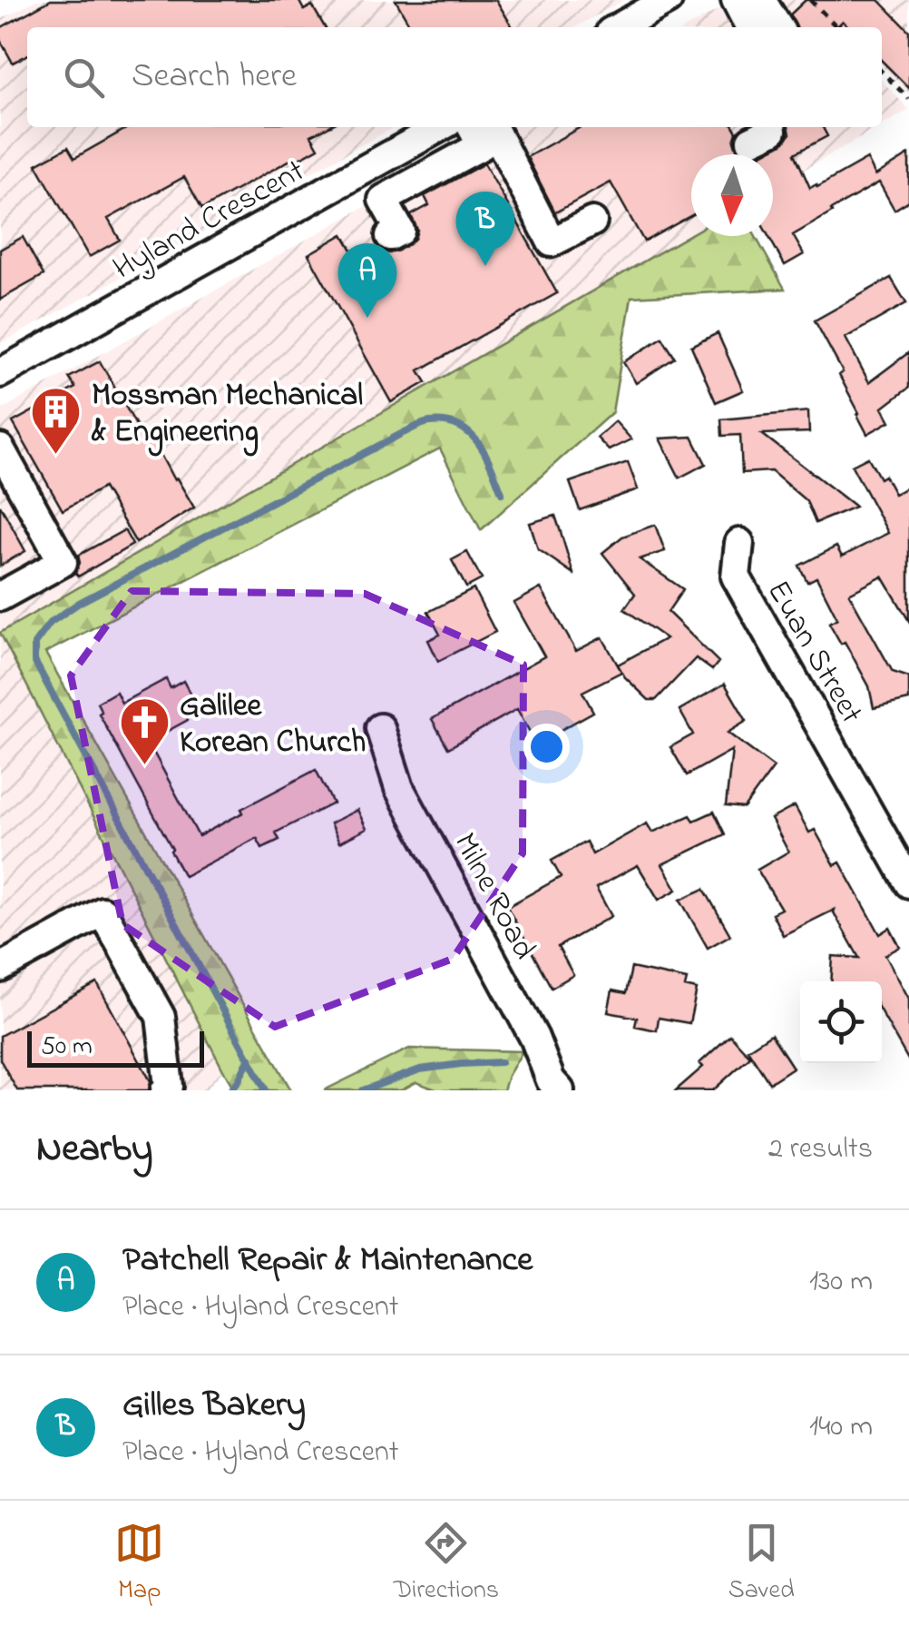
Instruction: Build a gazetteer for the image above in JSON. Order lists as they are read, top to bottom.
{
  "streets": {
    "street": ["Hyland Crescent", "Euan Street", "Milne Road"]
  },
  "places": {
    "building": ["Mossman Mechanical & Engineering"],
    "church": ["Galilee Korean Church"]
  },
  "scale_bar": "50 m",
  "north": "bottom",
  "page": {
    "search": "Search here",
    "pins": ["B", "A"],
    "scale": "50 m",
    "heading": ["Nearby", "2 results"],
    "list": [
      {
        "mark": "A",
        "name": "Patchell Repair & Maintenance",
        "note": "Place · Hyland Crescent",
        "value": "130 m"
      },
      {
        "mark": "B",
        "name": "Gilles Bakery",
        "note": "Place · Hyland Crescent",
        "value": "140 m"
      }
    ],
    "nav": ["Map", "Directions", "Saved"]
  }
}
